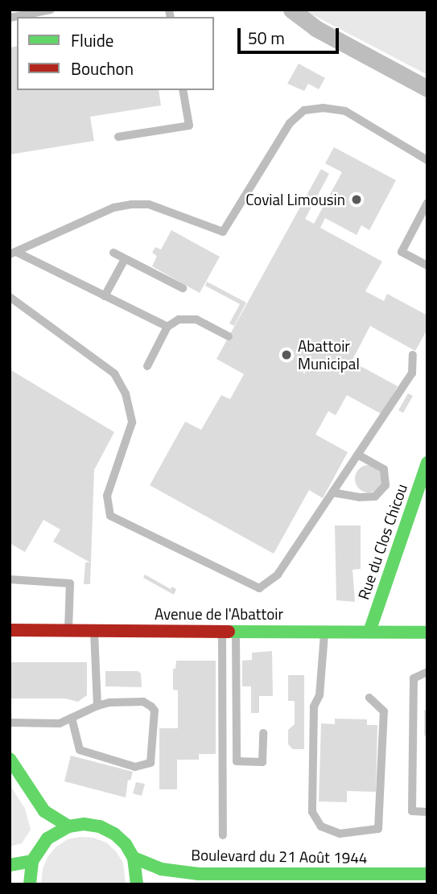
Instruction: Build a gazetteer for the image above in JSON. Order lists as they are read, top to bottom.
{
  "streets": {
    "street": ["Rue du Clos Chicou", "Avenue de l'Abattoir", "Boulevard du 21 Août 1944"]
  },
  "crossings": [
    ["Rue du Clos Chicou", "Avenue de l'Abattoir"]
  ],
  "places": ["Covial Limousin", "Abattoir Municipal"],
  "legend": ["Fluide", "Bouchon"],
  "scale_bar": "50 m"
}
